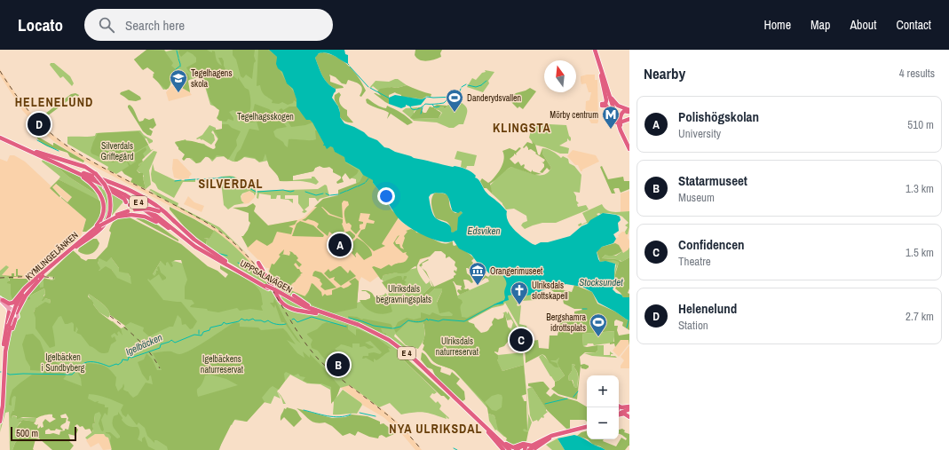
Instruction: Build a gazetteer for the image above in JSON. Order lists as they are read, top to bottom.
{
  "streets": {
    "highway": ["E 4", "KYMLINGELÄNKEN", "UPPSALAVÄGEN"]
  },
  "crossings": [
    ["E 4", "UPPSALAVÄGEN"]
  ],
  "districts": [
    "HELENELUND",
    "KLINGSTA",
    "SILVERDAL",
    "NYA ULRIKSDAL"
  ],
  "water": ["Edsviken", "Stocksundet", "Igelbäcken"],
  "parks": [
    "Tegelhagsskogen",
    "Silverdals Griftegård",
    "Ulriksdals begravningsplats",
    "Ulriksdals naturreservat",
    "Igelbäcken i Sundbyberg",
    "Igelbäckens naturreservat"
  ],
  "places": {
    "school or university": ["Tegelhagens skola"],
    "sports": ["Danderydsvallen", "Bergshamra idrottsplats"],
    "metro station": ["Mörby centrum"],
    "museum": ["Orangerimuseet"],
    "church": ["Ulriksdals slottskapell"]
  },
  "scale_bar": "500 m",
  "north": "top",
  "page": {
    "header": "Locato",
    "search": "Search here",
    "nav": [
      "Home",
      "Map",
      "About",
      "Contact"
    ],
    "heading": ["Nearby", "4 results"],
    "list": [
      {
        "mark": "A",
        "name": "Polishögskolan",
        "note": "University",
        "value": "510 m"
      },
      {
        "mark": "B",
        "name": "Statarmuseet",
        "note": "Museum",
        "value": "1.3 km"
      },
      {
        "mark": "C",
        "name": "Confidencen",
        "note": "Theatre",
        "value": "1.5 km"
      },
      {
        "mark": "D",
        "name": "Helenelund",
        "note": "Station",
        "value": "2.7 km"
      }
    ],
    "pins": [
      "D",
      "A",
      "C",
      "B"
    ],
    "map_buttons": ["+", "−"],
    "scale": "500 m"
  }
}
